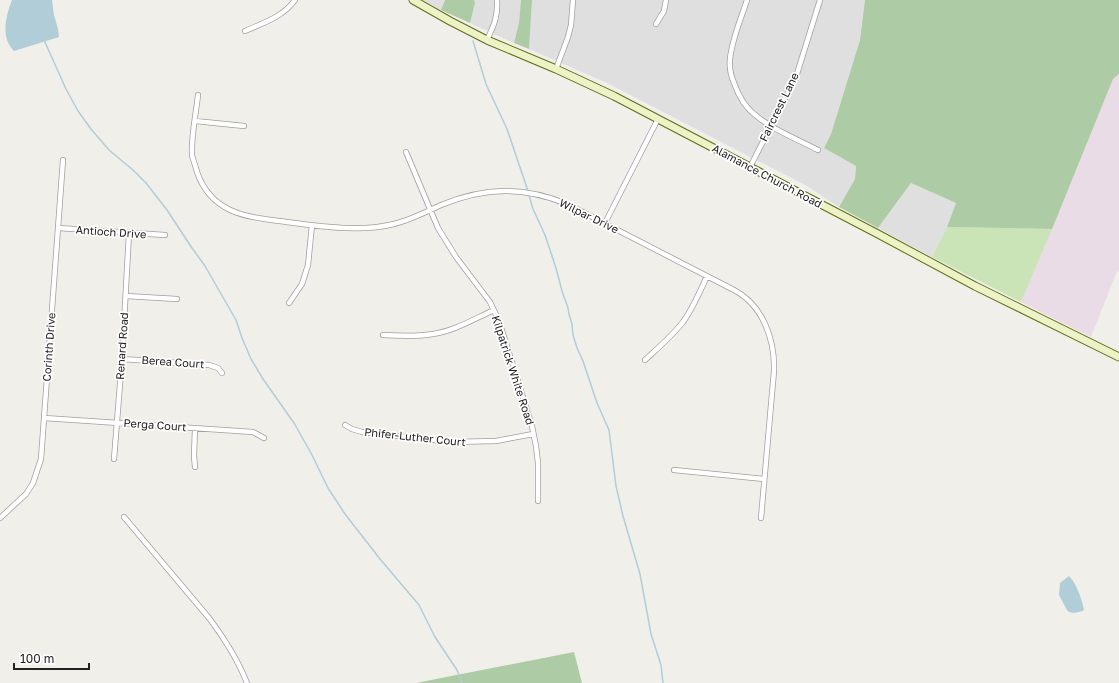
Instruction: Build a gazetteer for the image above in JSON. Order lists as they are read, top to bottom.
{
  "streets": {
    "main road": ["Alamance Church Road"],
    "street": [
      "Faircrest Lane",
      "Wilpar Drive",
      "Antioch Drive",
      "Renard Road",
      "Corinth Drive",
      "Berea Court",
      "Kilpatrick White Road",
      "Perga Court",
      "Phifer-Luther Court"
    ]
  },
  "crossings": [
    ["Faircrest Lane", "Alamance Church Road"],
    ["Wilpar Drive", "Kilpatrick White Road"],
    ["Antioch Drive", "Renard Road"],
    ["Antioch Drive", "Corinth Drive"],
    ["Renard Road", "Berea Court"],
    ["Renard Road", "Perga Court"],
    ["Corinth Drive", "Perga Court"],
    ["Kilpatrick White Road", "Phifer-Luther Court"]
  ],
  "scale_bar": "100 m"
}
